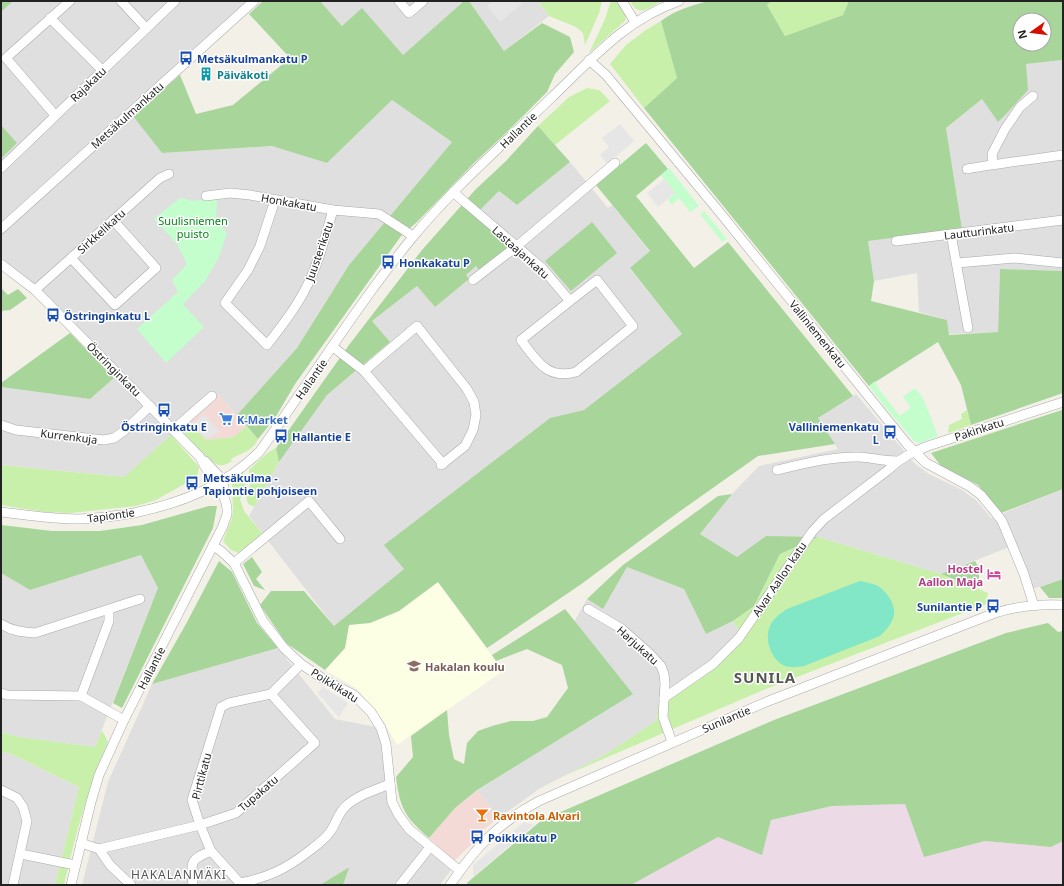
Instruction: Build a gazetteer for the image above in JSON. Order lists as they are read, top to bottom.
{
  "streets": {
    "street": [
      "Rajakatu",
      "Metsäkulmankatu",
      "Hallantie",
      "Honkakatu",
      "Sirkkelikatu",
      "Lautturinkatu",
      "Juusterikatu",
      "Lastaajankatu",
      "Valliniemenkatu",
      "Östringinkatu",
      "Pakinkatu",
      "Kurrenkuja",
      "Tapiontie",
      "Alvar Aallon katu",
      "Harjukatu",
      "Poikkikatu",
      "Sunilantie",
      "Pirttikatu",
      "Tupakatu"
    ]
  },
  "crossings": [
    ["Hallantie", "Honkakatu"],
    ["Hallantie", "Lastaajankatu"],
    ["Hallantie", "Valliniemenkatu"],
    ["Hallantie", "Östringinkatu"],
    ["Hallantie", "Tapiontie"],
    ["Hallantie", "Poikkikatu"],
    ["Hallantie", "Tupakatu"],
    ["Honkakatu", "Juusterikatu"],
    ["Sirkkelikatu", "Östringinkatu"],
    ["Valliniemenkatu", "Pakinkatu"],
    ["Valliniemenkatu", "Sunilantie"],
    ["Östringinkatu", "Kurrenkuja"],
    ["Östringinkatu", "Tapiontie"],
    ["Pakinkatu", "Alvar Aallon katu"],
    ["Alvar Aallon katu", "Harjukatu"],
    ["Harjukatu", "Sunilantie"],
    ["Poikkikatu", "Sunilantie"],
    ["Pirttikatu", "Tupakatu"]
  ],
  "districts": ["SUNILA", "HAKALANMÄKI"],
  "parks": ["Suulisniemen puisto"],
  "places": {
    "bus stop": [
      "Metsäkulmankatu P",
      "Honkakatu P",
      "Östringinkatu L",
      "Östringinkatu E",
      "Valliniemenkatu L",
      "Hallantie E",
      "Metsäkulma - Tapiontie pohjoiseen",
      "Sunilantie P",
      "Poikkikatu P"
    ],
    "building": ["Päiväkoti"],
    "supermarket": ["K-Market"],
    "hotel": ["Hostel Aallon Maja"],
    "school or university": ["Hakalan koulu"],
    "bar": ["Ravintola Alvari"]
  },
  "north": "left"
}
